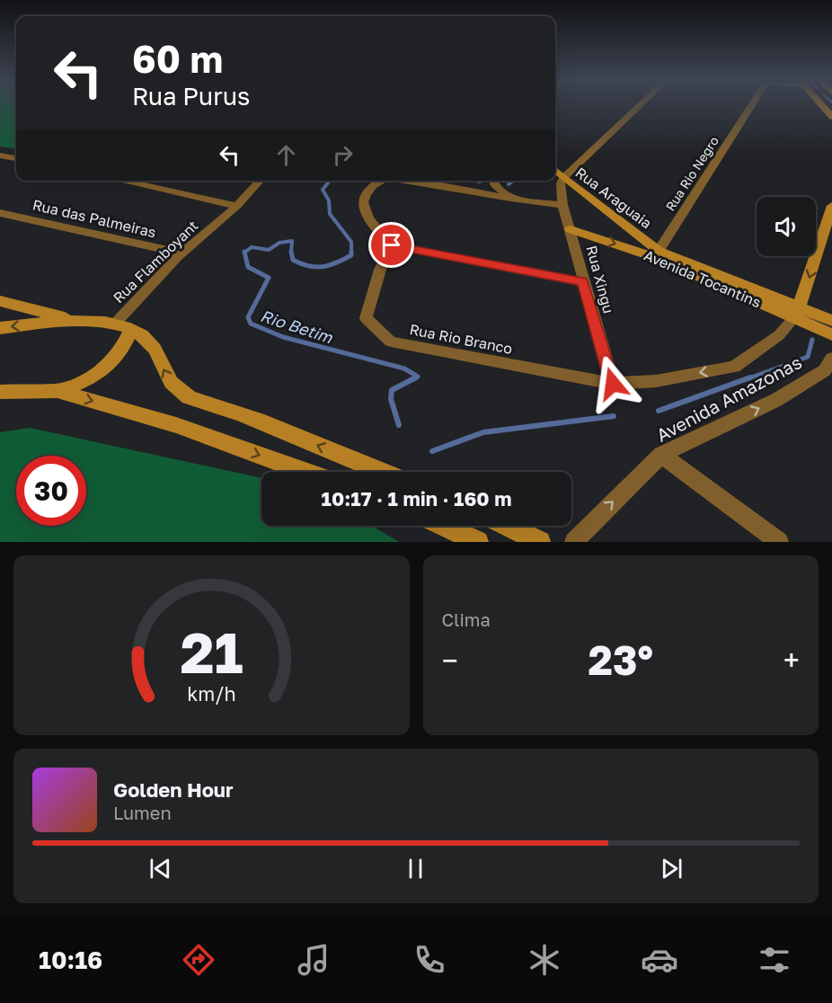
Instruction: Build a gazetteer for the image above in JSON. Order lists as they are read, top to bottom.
{
  "streets": {
    "street": [
      "Rua Rio Negro",
      "Rua Araguaia",
      "Rua das Palmeiras",
      "Rua Flamboyant",
      "Avenida Tocantins",
      "Rua Xingu",
      "Rua Rio Branco",
      "Avenida Amazonas"
    ]
  },
  "crossings": [
    ["Rua Rio Negro", "Rua Araguaia"],
    ["Rua Rio Negro", "Avenida Tocantins"],
    ["Rua Araguaia", "Avenida Tocantins"],
    ["Rua Araguaia", "Rua Xingu"],
    ["Rua das Palmeiras", "Rua Flamboyant"],
    ["Avenida Tocantins", "Rua Xingu"],
    ["Avenida Tocantins", "Avenida Amazonas"],
    ["Rua Xingu", "Rua Rio Branco"],
    ["Rua Xingu", "Avenida Amazonas"],
    ["Rua Rio Branco", "Avenida Amazonas"]
  ],
  "water": ["Rio Betim"],
  "page": {
    "turn": ["60 m", "Rua Purus"],
    "limit": "30",
    "trip": "10:17 · 1 min · 160 m",
    "tile": "Clima",
    "heat": ["−", "23°", "+"],
    "song": ["Golden Hour", "Lumen"],
    "tabs": "10:16",
    "gauge": ["21", "km/h"]
  }
}
